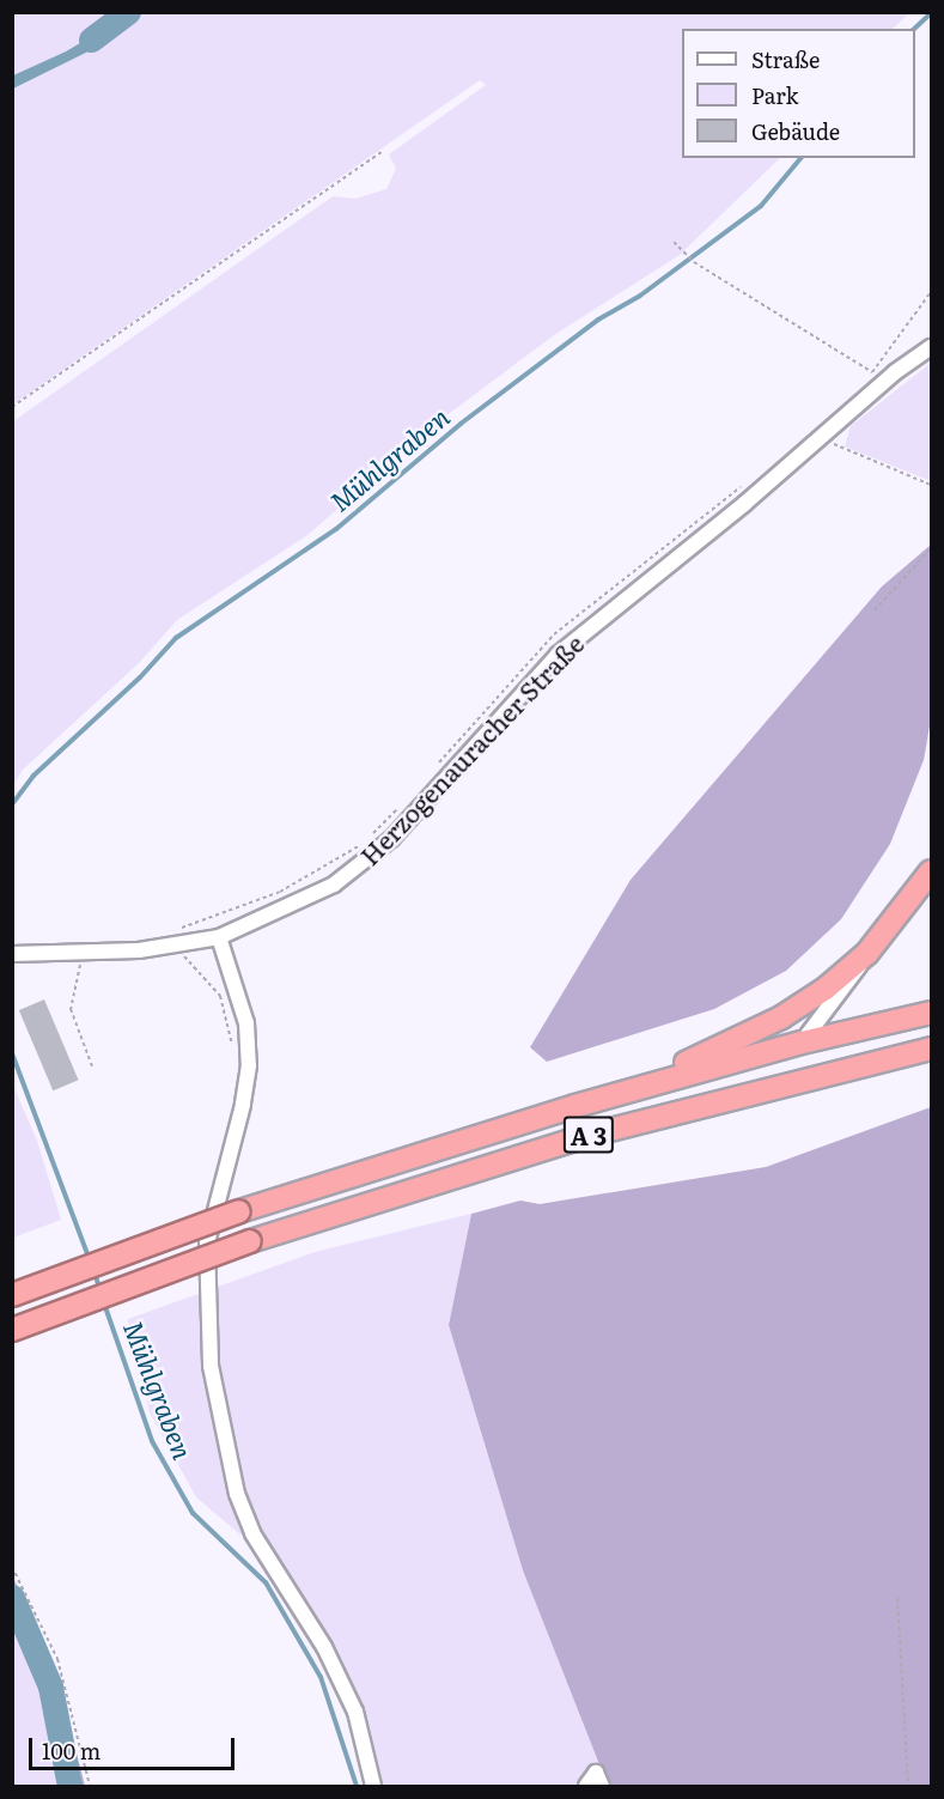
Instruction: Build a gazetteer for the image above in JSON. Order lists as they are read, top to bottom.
{
  "streets": {
    "highway": ["A 3"],
    "street": ["Herzogenauracher Straße"]
  },
  "water": ["Mühlgraben"],
  "legend": ["Straße", "Park", "Gebäude"],
  "scale_bar": "100 m"
}
